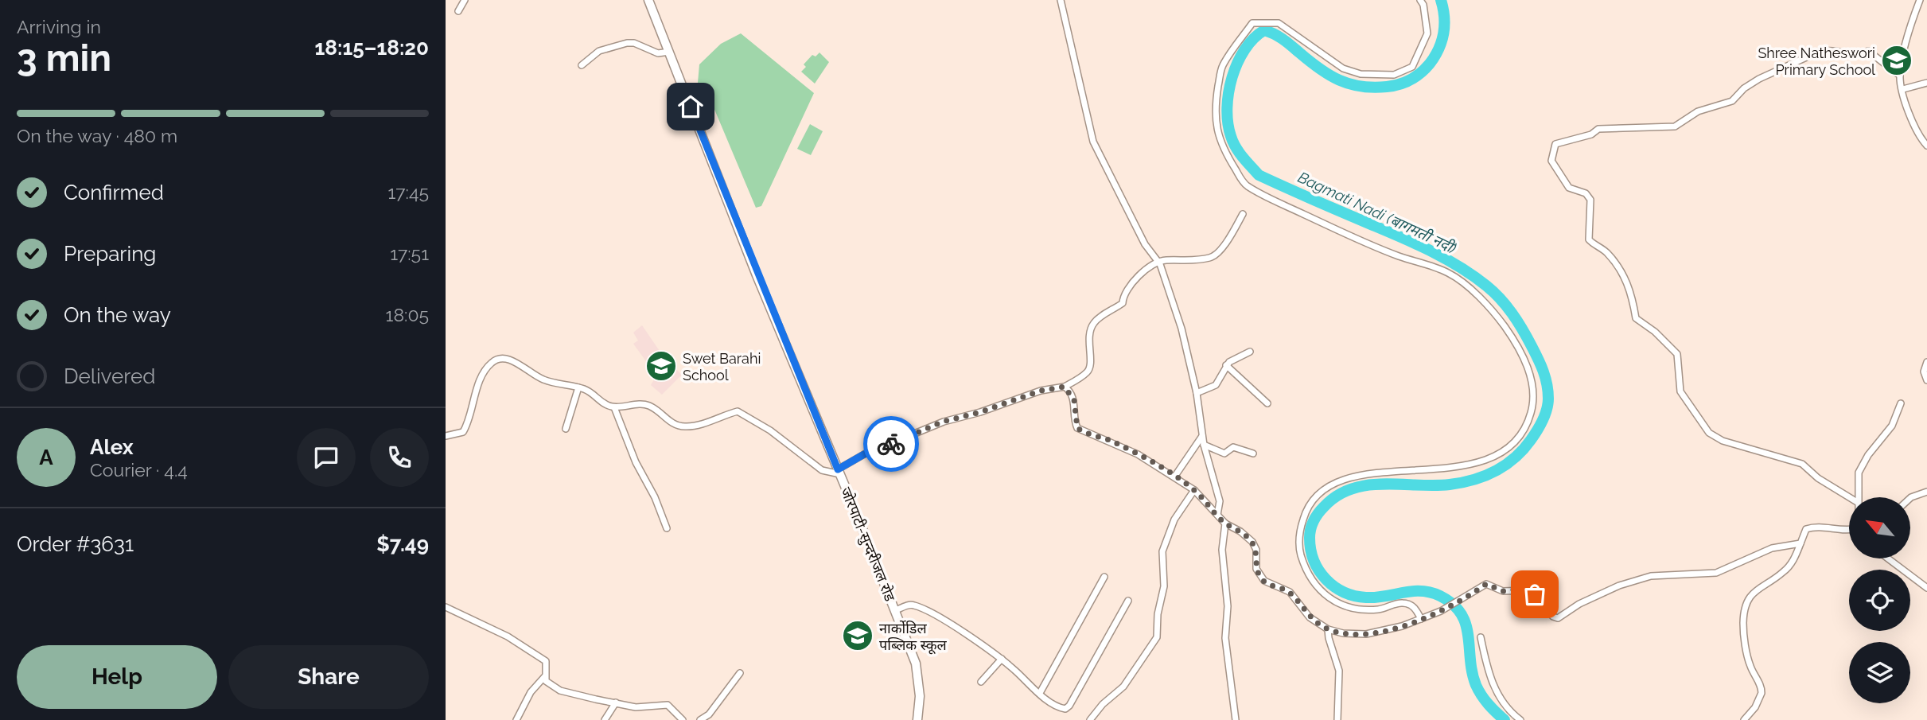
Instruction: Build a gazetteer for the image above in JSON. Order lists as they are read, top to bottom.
{
  "streets": {
    "main road": ["जोरपाटी-सुन्दरीजल रोड"]
  },
  "water": ["Bagmati Nadi (बागमती नदी)"],
  "places": {
    "school or university": ["Shree Natheswori Primary School", "Swet Barahi School", "नार्कोडिल पब्लिक स्कूल"]
  },
  "north": "top left",
  "page": {
    "heading": ["3 min", "Arriving in", "18:15–18:20"],
    "panel": [
      "Alex",
      "Courier · 4.4",
      "Order #3631",
      "$7.49"
    ],
    "bar": "On the way · 480 m",
    "list": [
      ["Confirmed", "17:45"],
      ["Preparing", "17:51"],
      ["On the way", "18:05"],
      "Delivered"
    ],
    "round": "A",
    "buttons": ["Help", "Share"]
  }
}
